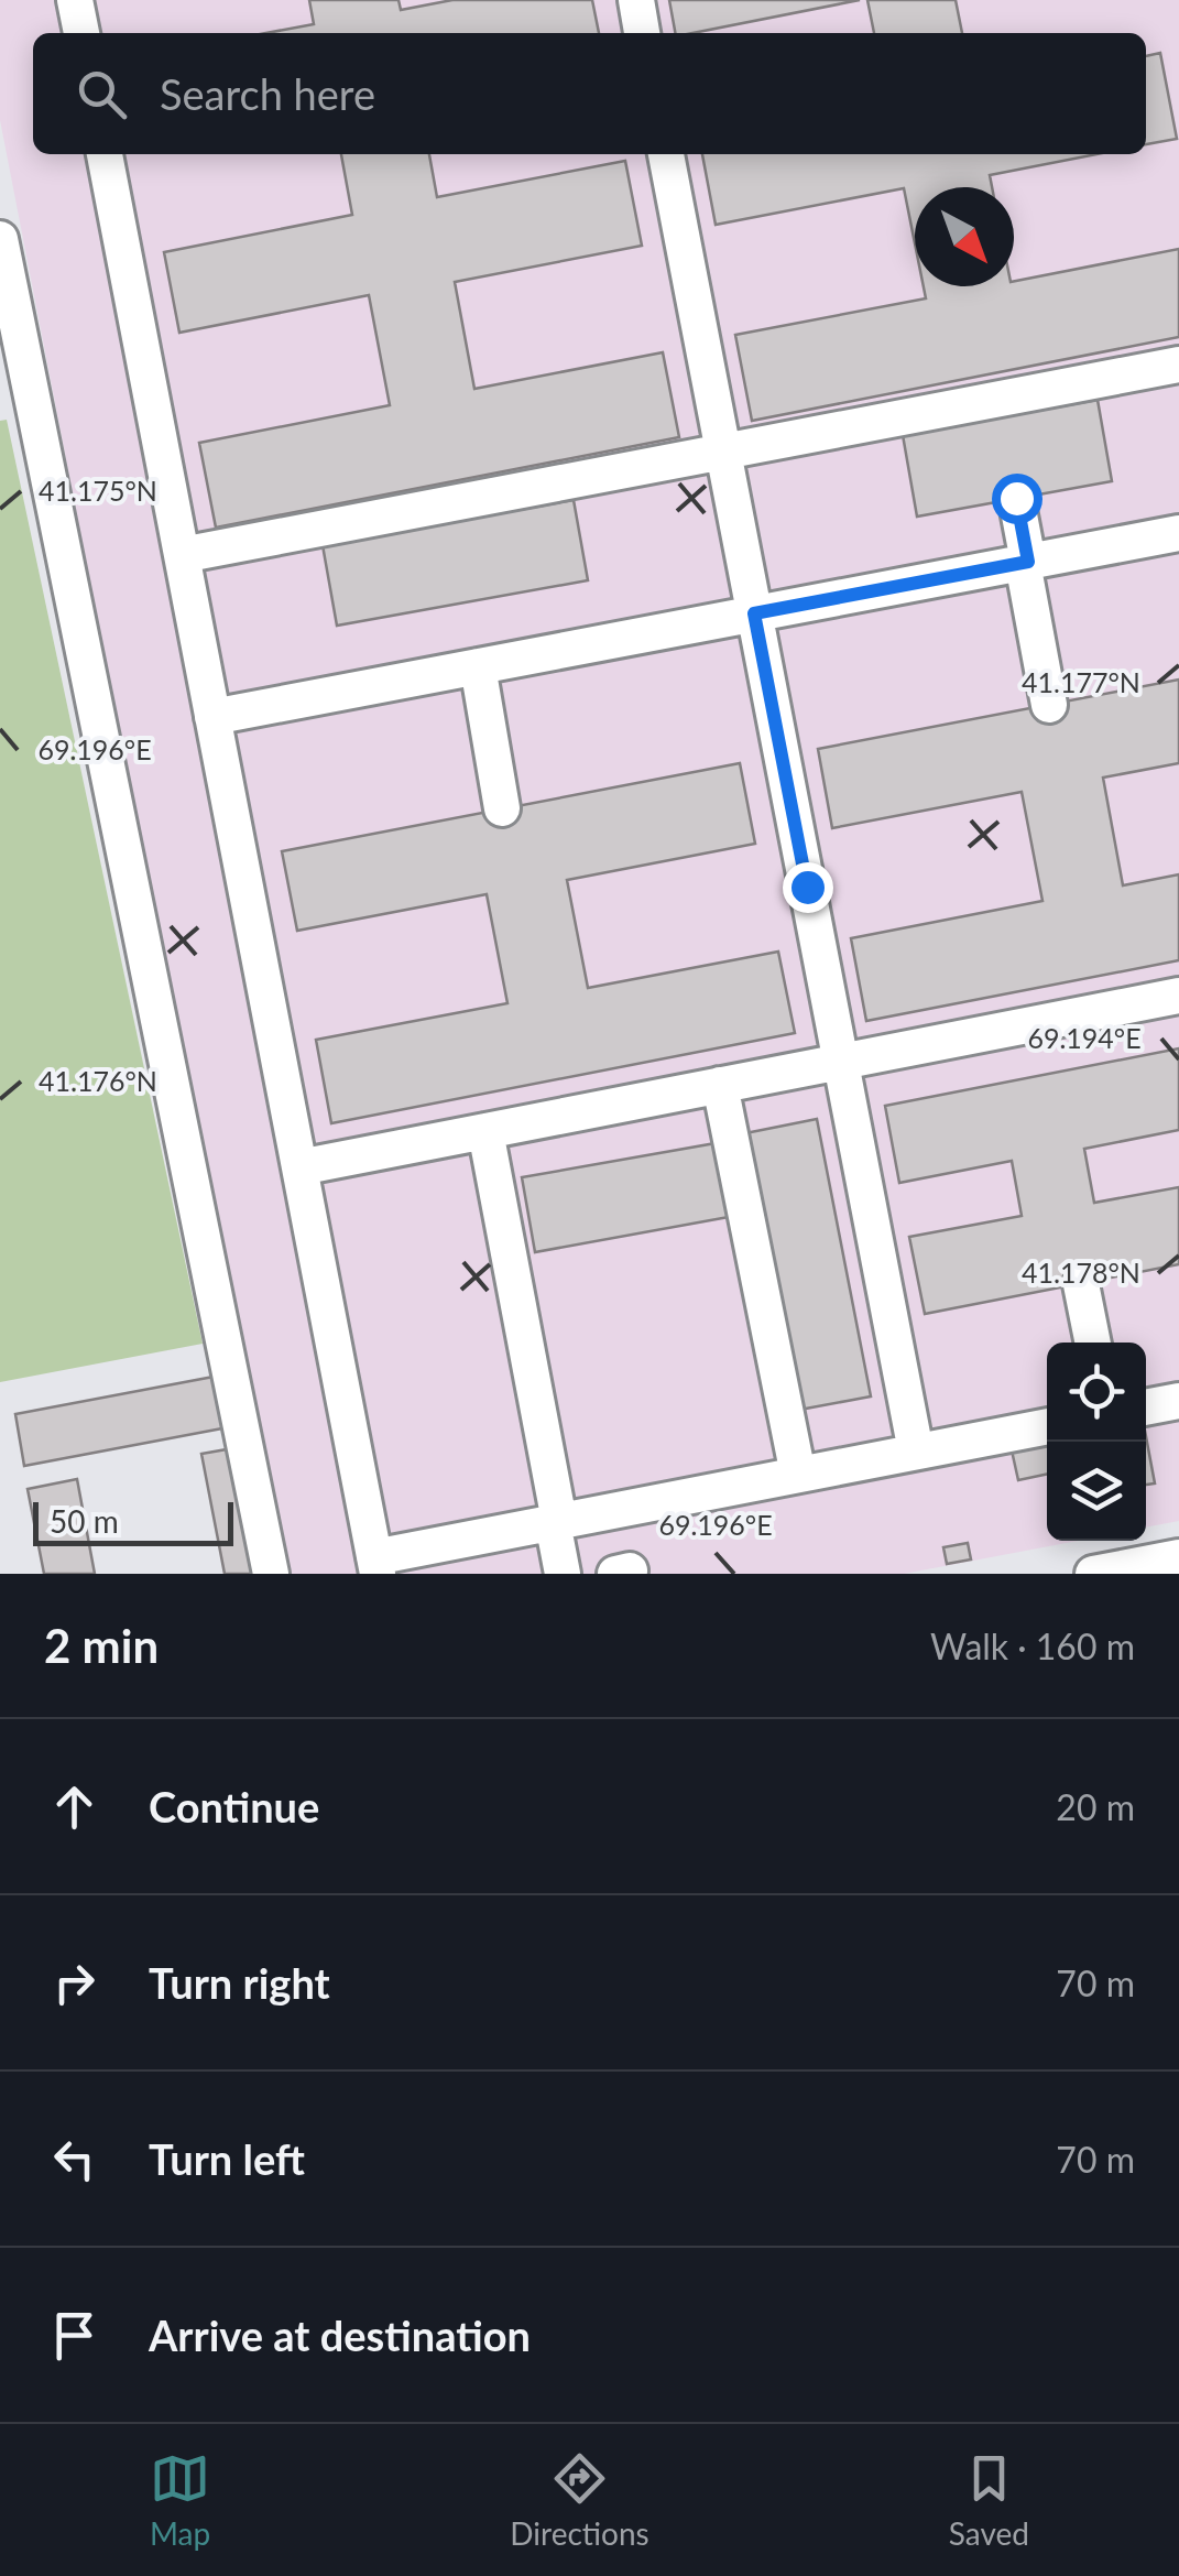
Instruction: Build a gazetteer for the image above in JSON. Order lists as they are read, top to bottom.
{
  "scale_bar": "50 m",
  "north": "bottom right",
  "page": {
    "search": "Search here",
    "scale": "50 m",
    "heading": ["2 min", "Walk · 160 m"],
    "list": [
      ["Continue", "20 m"],
      ["Turn right", "70 m"],
      ["Turn left", "70 m"],
      "Arrive at destination"
    ],
    "nav": ["Map", "Directions", "Saved"]
  },
  "coordinates": [
    "41.175°N",
    "41.177°N",
    "69.196°E",
    "69.194°E",
    "41.176°N",
    "41.178°N"
  ]
}
